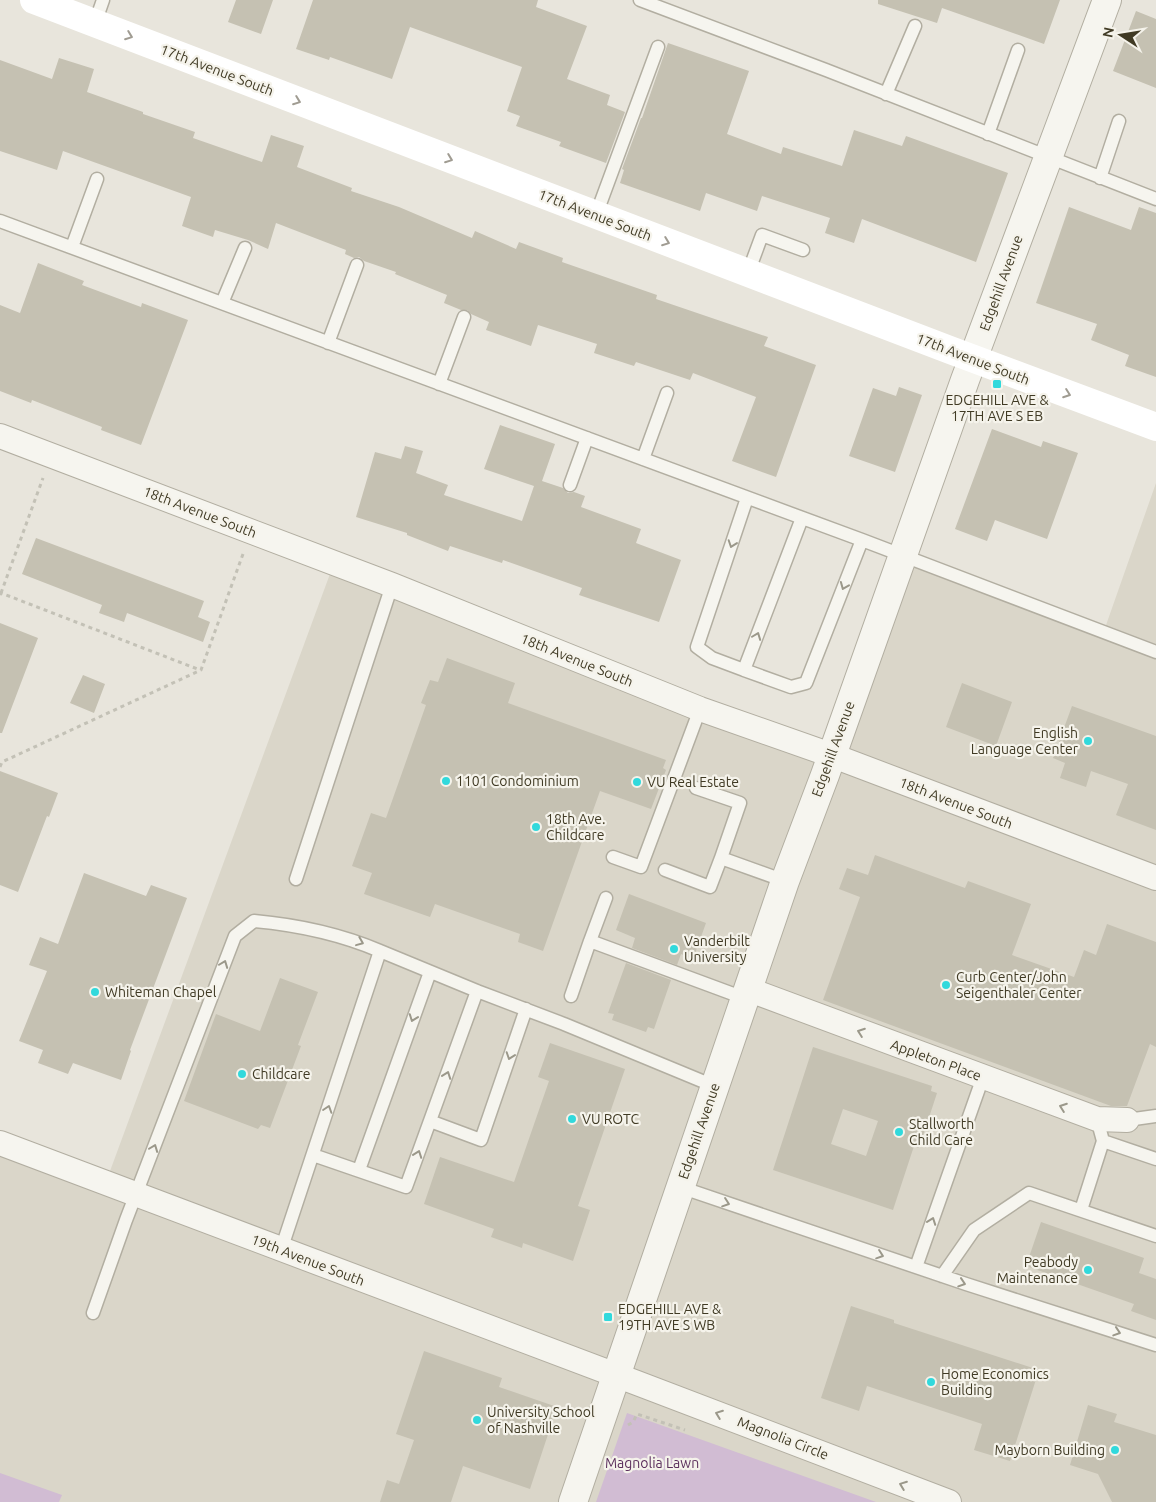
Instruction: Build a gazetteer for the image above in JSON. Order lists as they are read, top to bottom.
{
  "streets": {
    "main road": ["17th Avenue South"],
    "street": [
      "Edgehill Avenue",
      "18th Avenue South",
      "Appleton Place",
      "19th Avenue South",
      "Magnolia Circle"
    ]
  },
  "crossings": [
    ["17th Avenue South", "Edgehill Avenue"],
    ["Edgehill Avenue", "18th Avenue South"],
    ["Edgehill Avenue", "Appleton Place"],
    ["Edgehill Avenue", "19th Avenue South"],
    ["Edgehill Avenue", "Magnolia Circle"],
    ["19th Avenue South", "Magnolia Circle"]
  ],
  "one_way": ["17th Avenue South", "Appleton Place", "Magnolia Circle"],
  "parks": ["Magnolia Lawn"],
  "places": {
    "transit": ["EDGEHILL AVE & 17TH AVE S EB", "EDGEHILL AVE & 19TH AVE S WB"],
    "other": [
      "English Language Center",
      "1101 Condominium",
      "VU Real Estate",
      "18th Ave. Childcare",
      "Vanderbilt University",
      "Curb Center/John Seigenthaler Center",
      "Whiteman Chapel",
      "Childcare",
      "VU ROTC",
      "Stallworth Child Care",
      "Peabody Maintenance",
      "Home Economics Building",
      "University School of Nashville",
      "Mayborn Building"
    ]
  },
  "north": "left"
}
